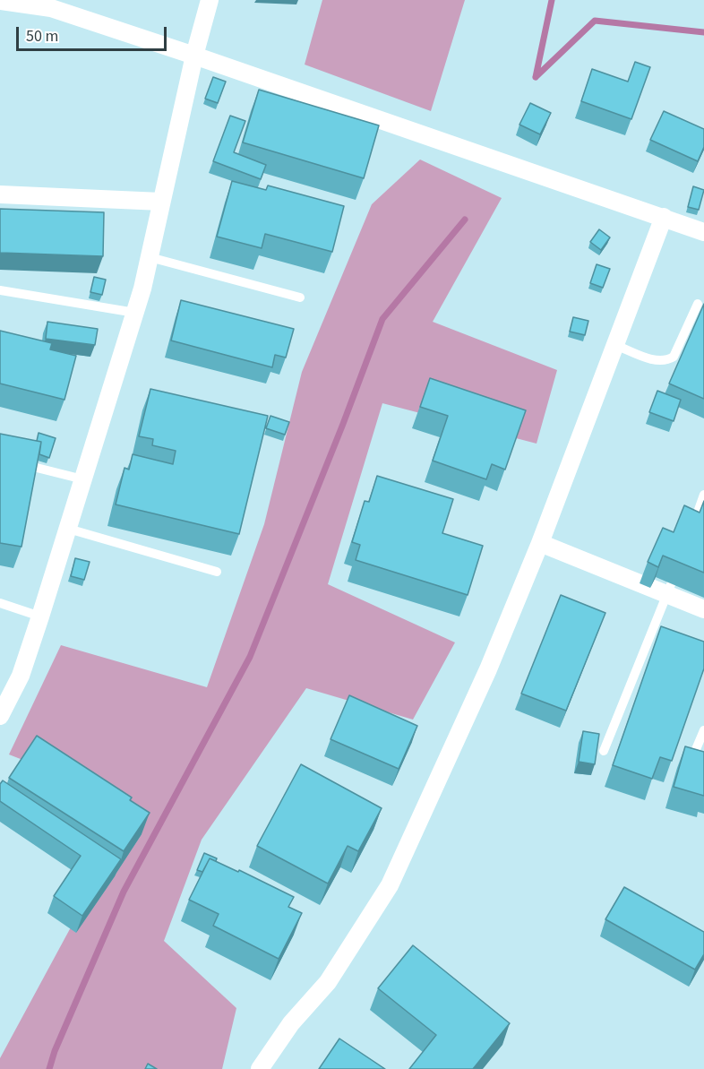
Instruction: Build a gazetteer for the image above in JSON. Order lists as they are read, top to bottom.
{
  "scale_bar": "50 m"
}
